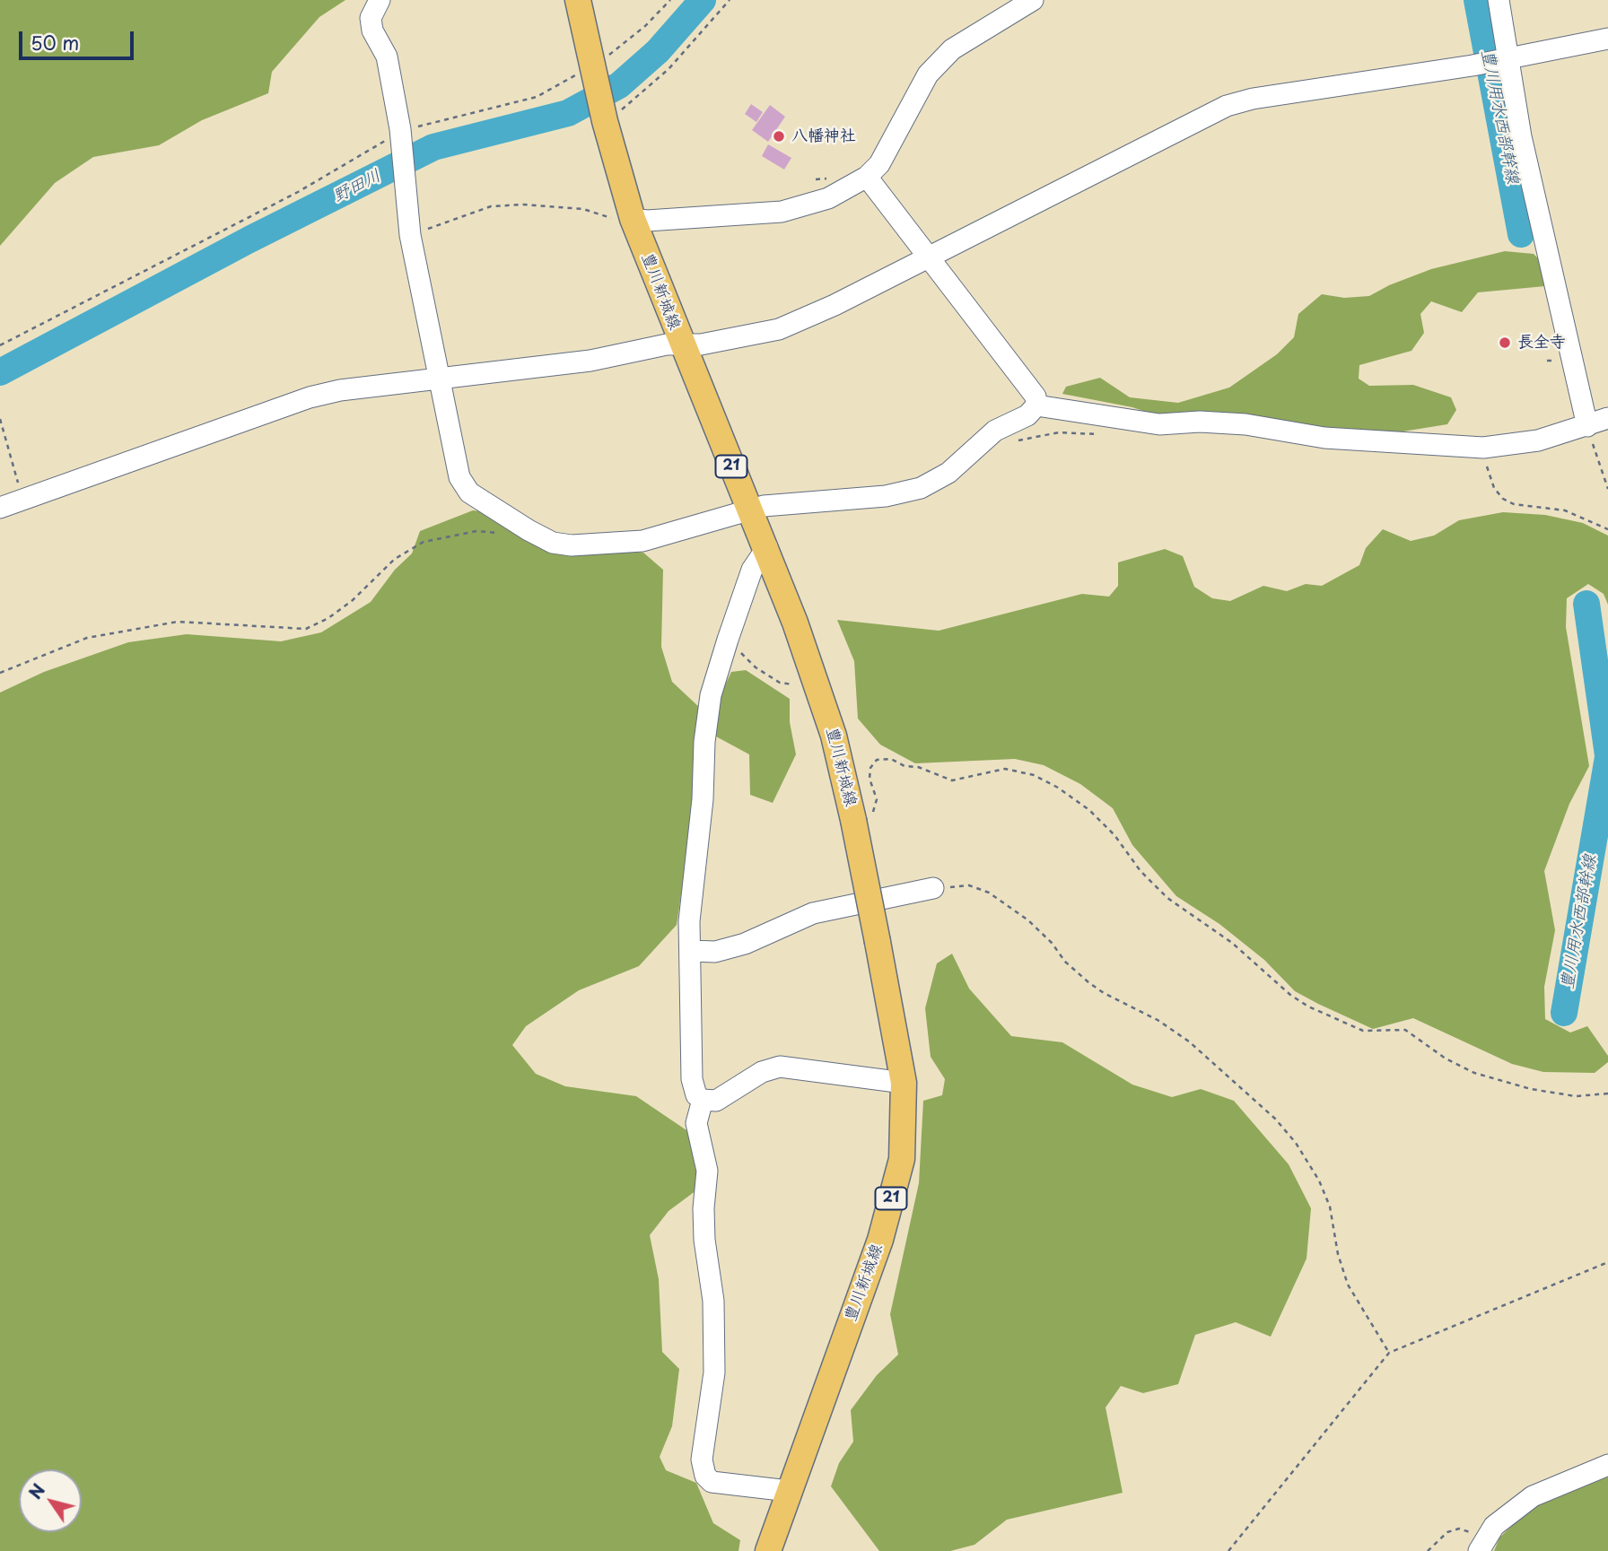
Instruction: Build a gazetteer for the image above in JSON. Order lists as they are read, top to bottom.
{
  "streets": {
    "main road": ["豊川新城線", "21"]
  },
  "water": ["豊川用水西部幹線", "野田川"],
  "places": ["八幡神社", "長全寺"],
  "scale_bar": "50 m",
  "north": "top left"
}
